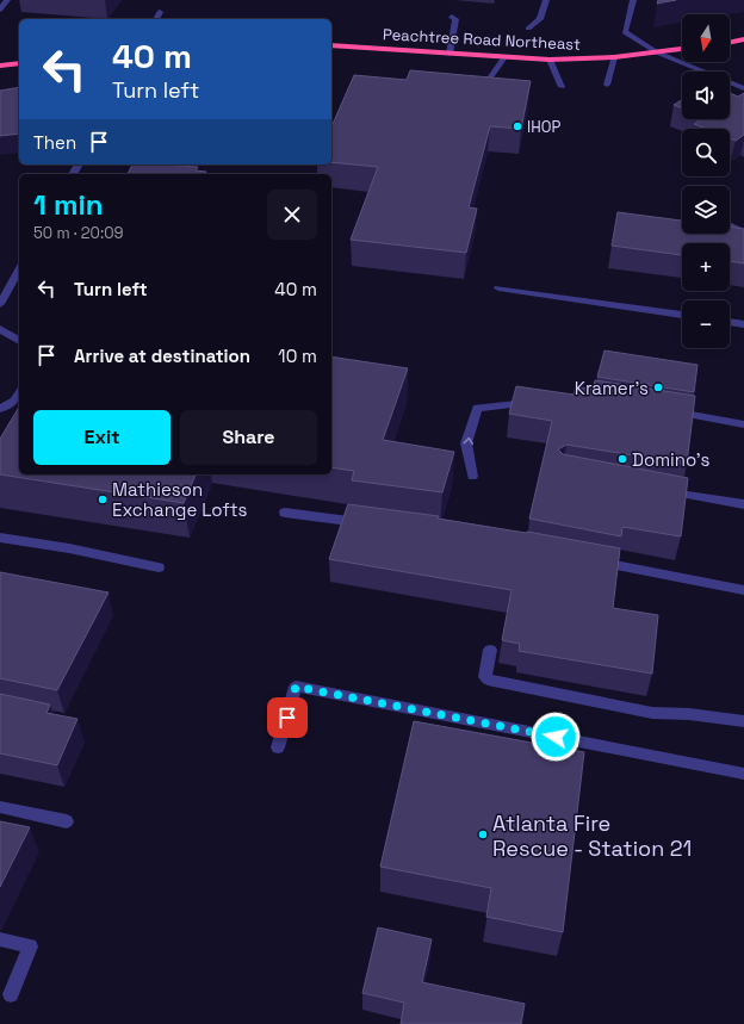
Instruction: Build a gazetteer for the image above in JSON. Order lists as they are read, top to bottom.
{
  "streets": {
    "highway": ["Peachtree Road Northeast"]
  },
  "places": [
    "IHOP",
    "Kramer's",
    "Domino's",
    "Mathieson Exchange Lofts",
    "Atlanta Fire Rescue - Station 21"
  ],
  "north": "bottom",
  "page": {
    "map_buttons": ["+", "−"],
    "turn": ["40 m", "Turn left"],
    "then": "Then",
    "heading": ["1 min", "50 m · 20:09"],
    "list": [
      {
        "name": "Turn left",
        "value": "40 m"
      },
      {
        "name": "Arrive at destination",
        "value": "10 m"
      }
    ],
    "buttons": ["Exit", "Share"]
  }
}
